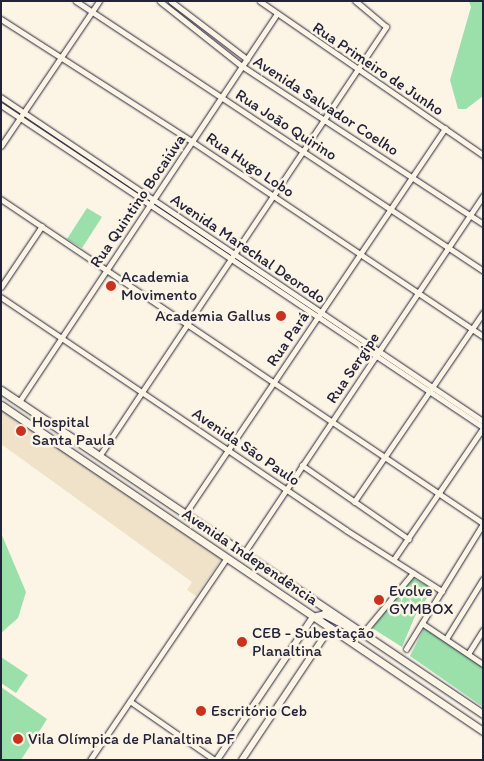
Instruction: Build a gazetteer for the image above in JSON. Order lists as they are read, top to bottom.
{
  "streets": {
    "main road": ["Avenida Independência"],
    "street": [
      "Rua Primeiro de Junho",
      "Avenida Salvador Coelho",
      "Rua João Quirino",
      "Rua Hugo Lobo",
      "Rua Quintino Bocaiúva",
      "Avenida Marechal Deorodo",
      "Rua Pará",
      "Rua Sergipe",
      "Avenida São Paulo"
    ]
  },
  "crossings": [
    ["Rua Primeiro de Junho", "Rua Quintino Bocaiúva"],
    ["Rua Primeiro de Junho", "Rua Pará"],
    ["Avenida Salvador Coelho", "Rua Quintino Bocaiúva"],
    ["Avenida Salvador Coelho", "Rua Pará"],
    ["Avenida Salvador Coelho", "Rua Sergipe"],
    ["Rua João Quirino", "Rua Quintino Bocaiúva"],
    ["Rua João Quirino", "Rua Pará"],
    ["Rua João Quirino", "Rua Sergipe"],
    ["Rua Hugo Lobo", "Rua Quintino Bocaiúva"],
    ["Rua Hugo Lobo", "Rua Pará"],
    ["Rua Hugo Lobo", "Rua Sergipe"],
    ["Rua Quintino Bocaiúva", "Avenida Marechal Deorodo"],
    ["Rua Quintino Bocaiúva", "Avenida São Paulo"],
    ["Rua Quintino Bocaiúva", "Avenida Independência"],
    ["Avenida Marechal Deorodo", "Rua Pará"],
    ["Avenida Marechal Deorodo", "Rua Sergipe"],
    ["Rua Pará", "Avenida São Paulo"],
    ["Rua Pará", "Avenida Independência"],
    ["Rua Sergipe", "Avenida São Paulo"],
    ["Rua Sergipe", "Avenida Independência"]
  ],
  "places": [
    "Academia Movimento",
    "Academia Gallus",
    "Hospital Santa Paula",
    "Evolve GYMBOX",
    "CEB - Subestação Planaltina",
    "Escritório Ceb",
    "Vila Olímpica de Planaltina DF"
  ]
}
